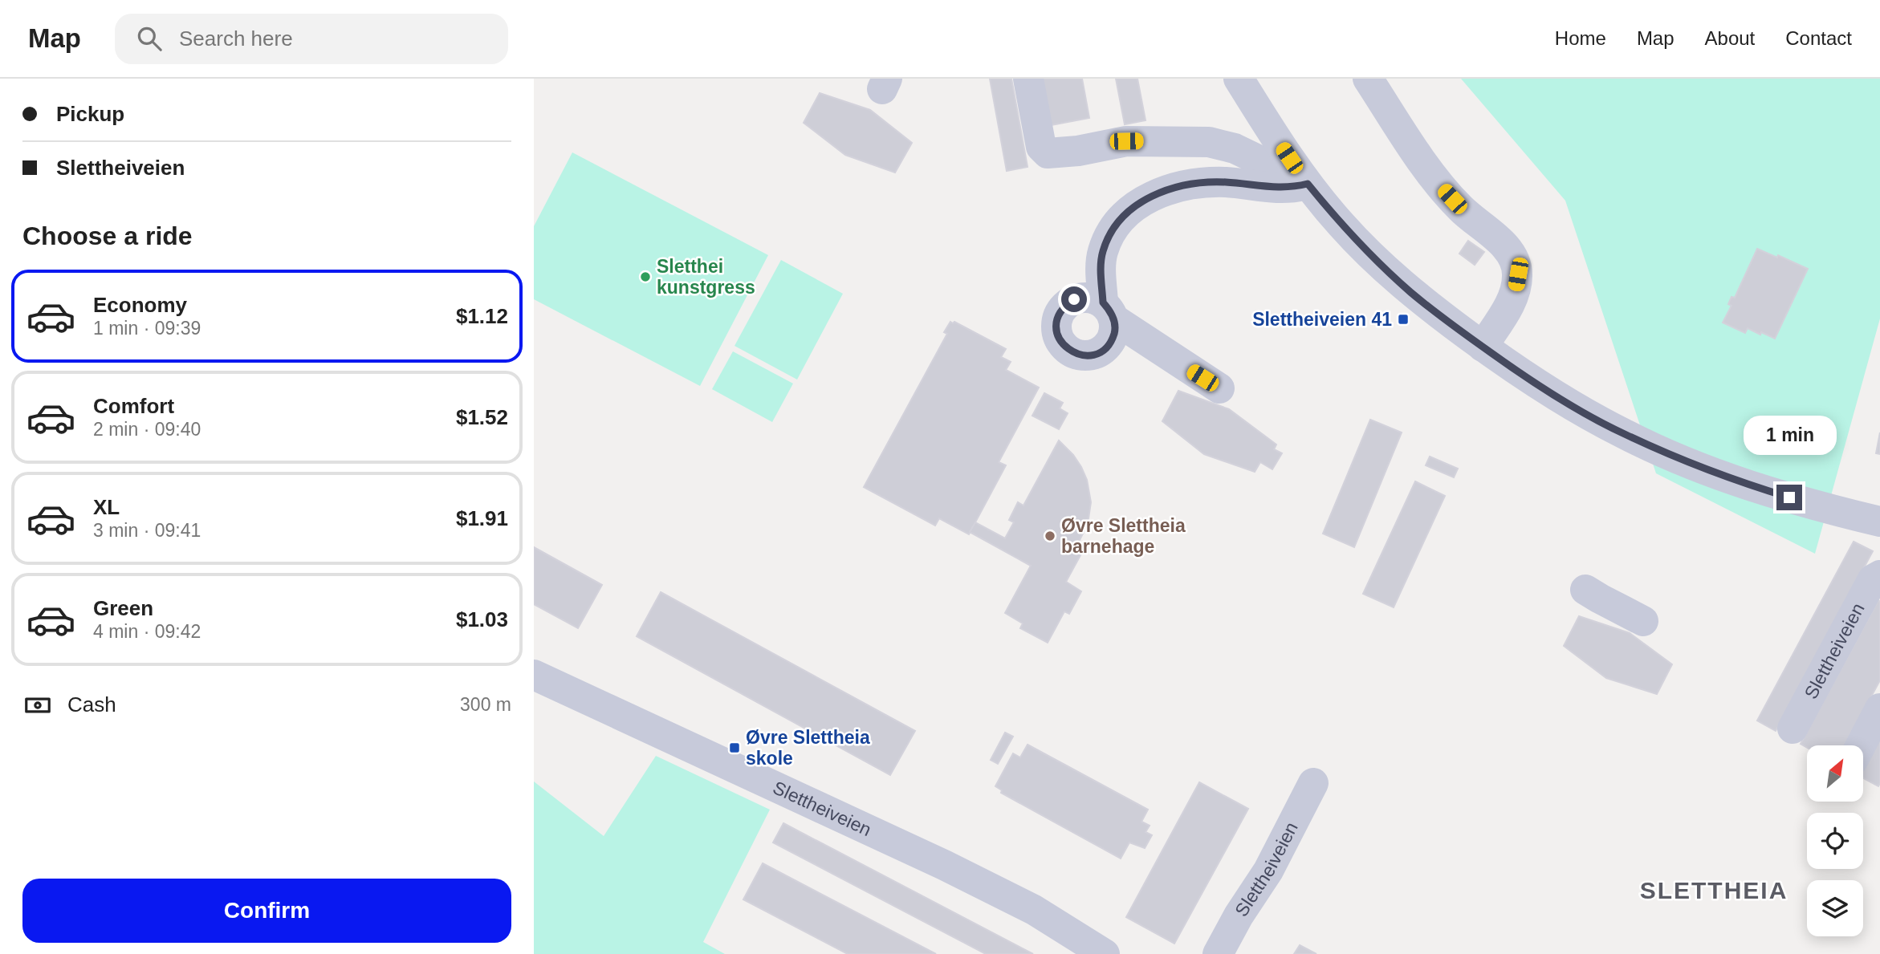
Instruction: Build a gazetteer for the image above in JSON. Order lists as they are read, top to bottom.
{
  "streets": {
    "street": ["Slettheiveien"]
  },
  "districts": ["SLETTHEIA"],
  "places": {
    "other": ["Sletthei kunstgress", "Øvre Slettheia barnehage"],
    "transit": ["Slettheiveien 41", "Øvre Slettheia skole"]
  },
  "north": "top right",
  "page": {
    "header": "Map",
    "search": "Search here",
    "nav": [
      "Home",
      "Map",
      "About",
      "Contact"
    ],
    "banner": ["Pickup", "Slettheiveien"],
    "heading": "Choose a ride",
    "list": [
      {
        "name": "Economy",
        "note": "1 min · 09:39",
        "value": "$1.12"
      },
      {
        "name": "Comfort",
        "note": "2 min · 09:40",
        "value": "$1.52"
      },
      {
        "name": "XL",
        "note": "3 min · 09:41",
        "value": "$1.91"
      },
      {
        "name": "Green",
        "note": "4 min · 09:42",
        "value": "$1.03"
      }
    ],
    "bubble": "1 min",
    "pay": ["Cash", "300 m"],
    "buttons": "Confirm"
  }
}
